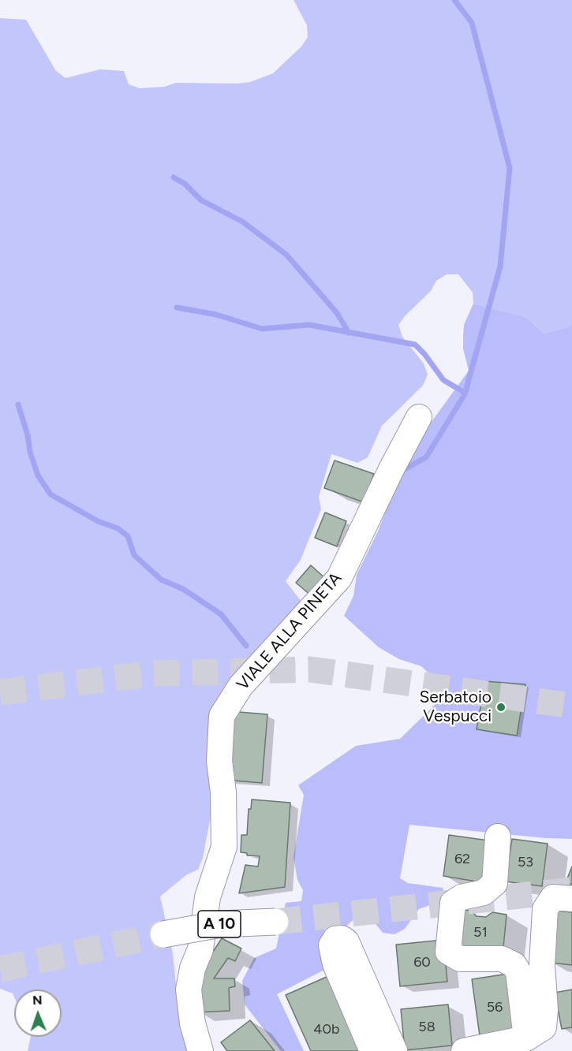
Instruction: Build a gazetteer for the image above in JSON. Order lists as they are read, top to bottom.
{
  "streets": {
    "highway": ["A 10"],
    "street": ["VIALE ALLA PINETA"]
  },
  "places": ["Serbatoio Vespucci"],
  "house_numbers": [
    "62",
    "53",
    "51",
    "60",
    "56",
    "58",
    "40b"
  ],
  "north": "top"
}
